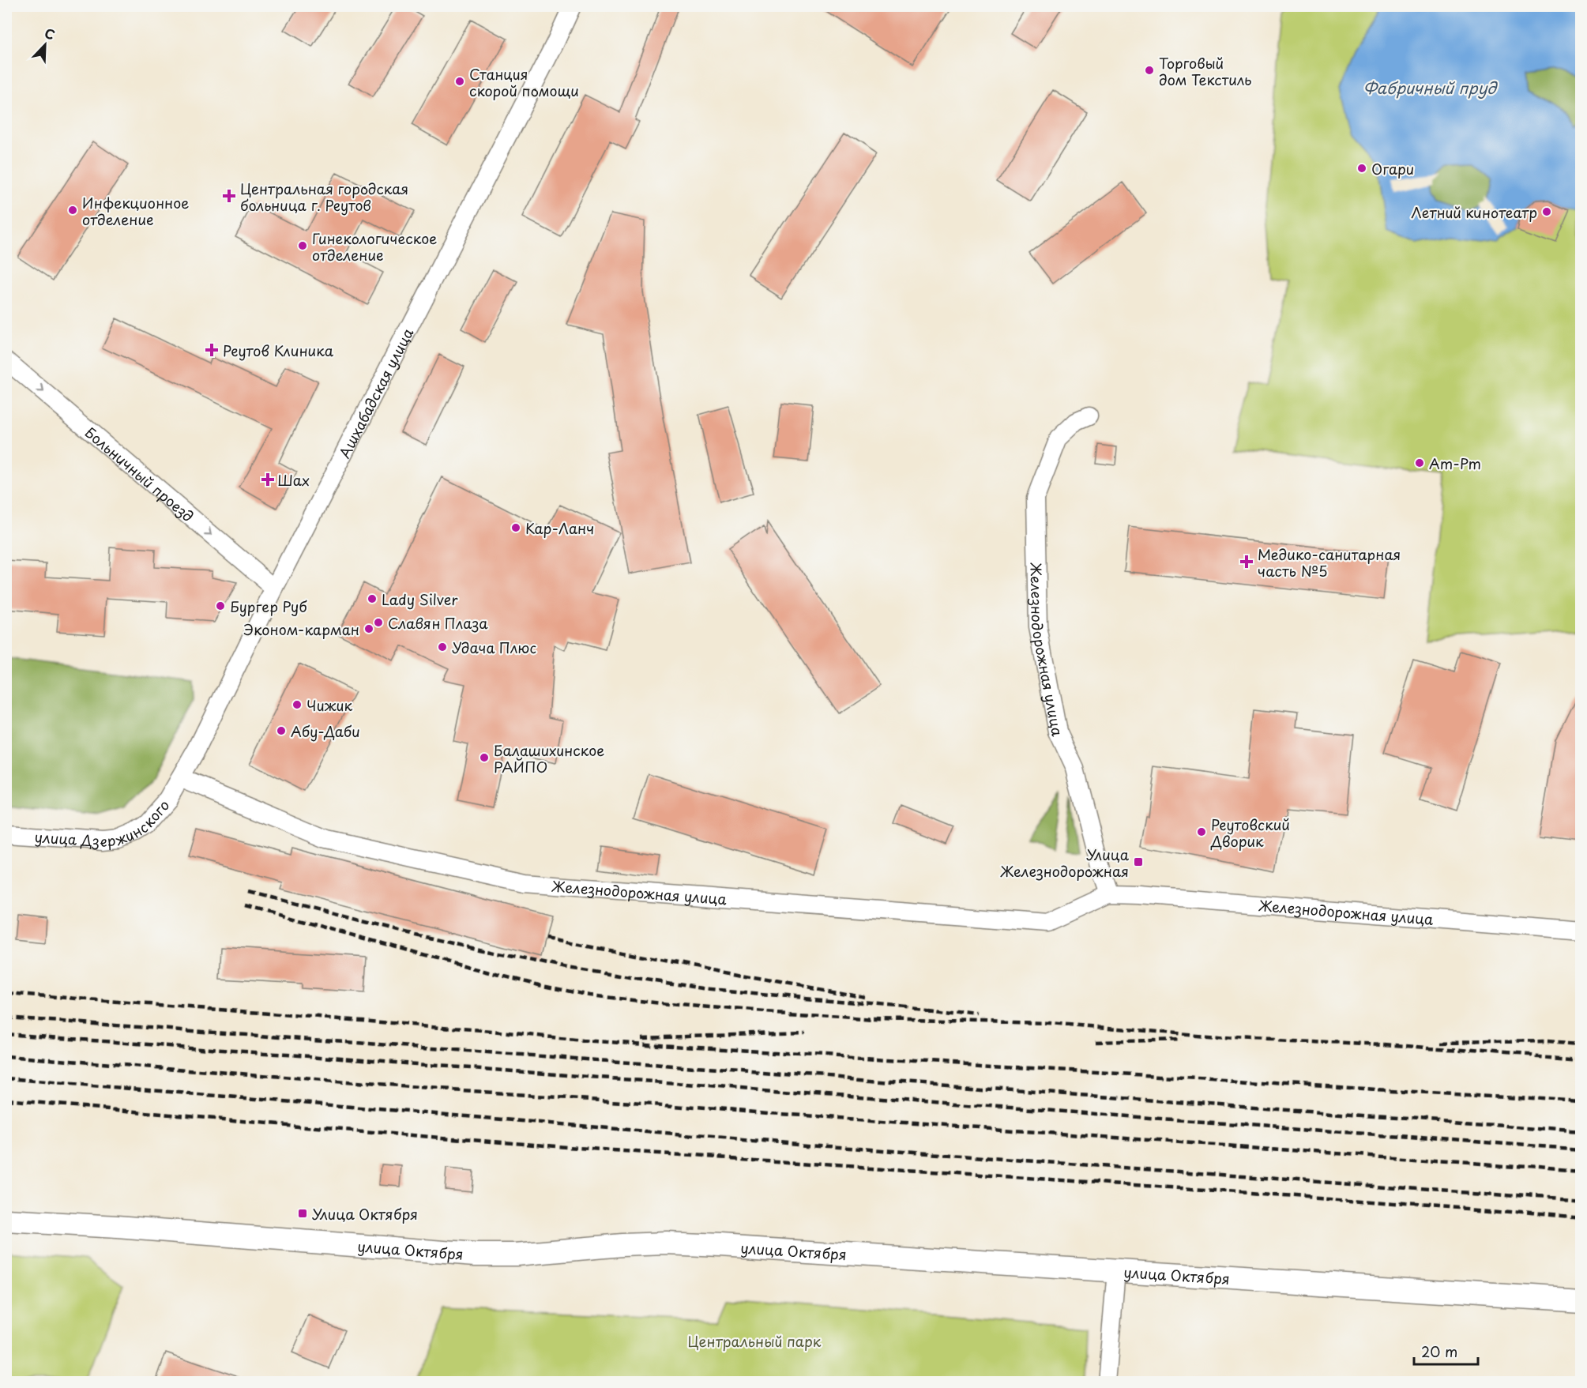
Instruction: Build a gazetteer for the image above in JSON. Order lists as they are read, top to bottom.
{
  "streets": {
    "street": [
      "Ашхабадская улица",
      "Больничный проезд",
      "Железнодорожная улица",
      "улица Дзержинского",
      "улица Октября"
    ]
  },
  "crossings": [
    ["Ашхабадская улица", "Больничный проезд"],
    ["Ашхабадская улица", "Железнодорожная улица"],
    ["Ашхабадская улица", "улица Дзержинского"],
    ["Железнодорожная улица", "улица Дзержинского"]
  ],
  "one_way": ["Больничный проезд"],
  "water": ["Фабричный пруд"],
  "parks": ["Центральный парк"],
  "places": {
    "other": [
      "Торговый дом Текстиль",
      "Станция скорой помощи",
      "Огари",
      "Инфекционное отделение",
      "Летний кинотеатр",
      "Гинекологическое отделение",
      "Am-Pm",
      "Кар-Ланч",
      "Lady Silver",
      "Бургер Руб",
      "Славян Плаза",
      "Эконом-карман",
      "Удача Плюс",
      "Чижик",
      "Абу-Даби",
      "Балашихинское РАЙПО",
      "Реутовский Дворик"
    ],
    "health": [
      "Центральная городская больница г. Реутов",
      "Реутов Клиника",
      "Шах",
      "Медико-санитарная часть №5"
    ],
    "transit": ["Улица Железнодорожная", "Улица Октября"]
  },
  "scale_bar": "20 m",
  "north": "top right"
}
